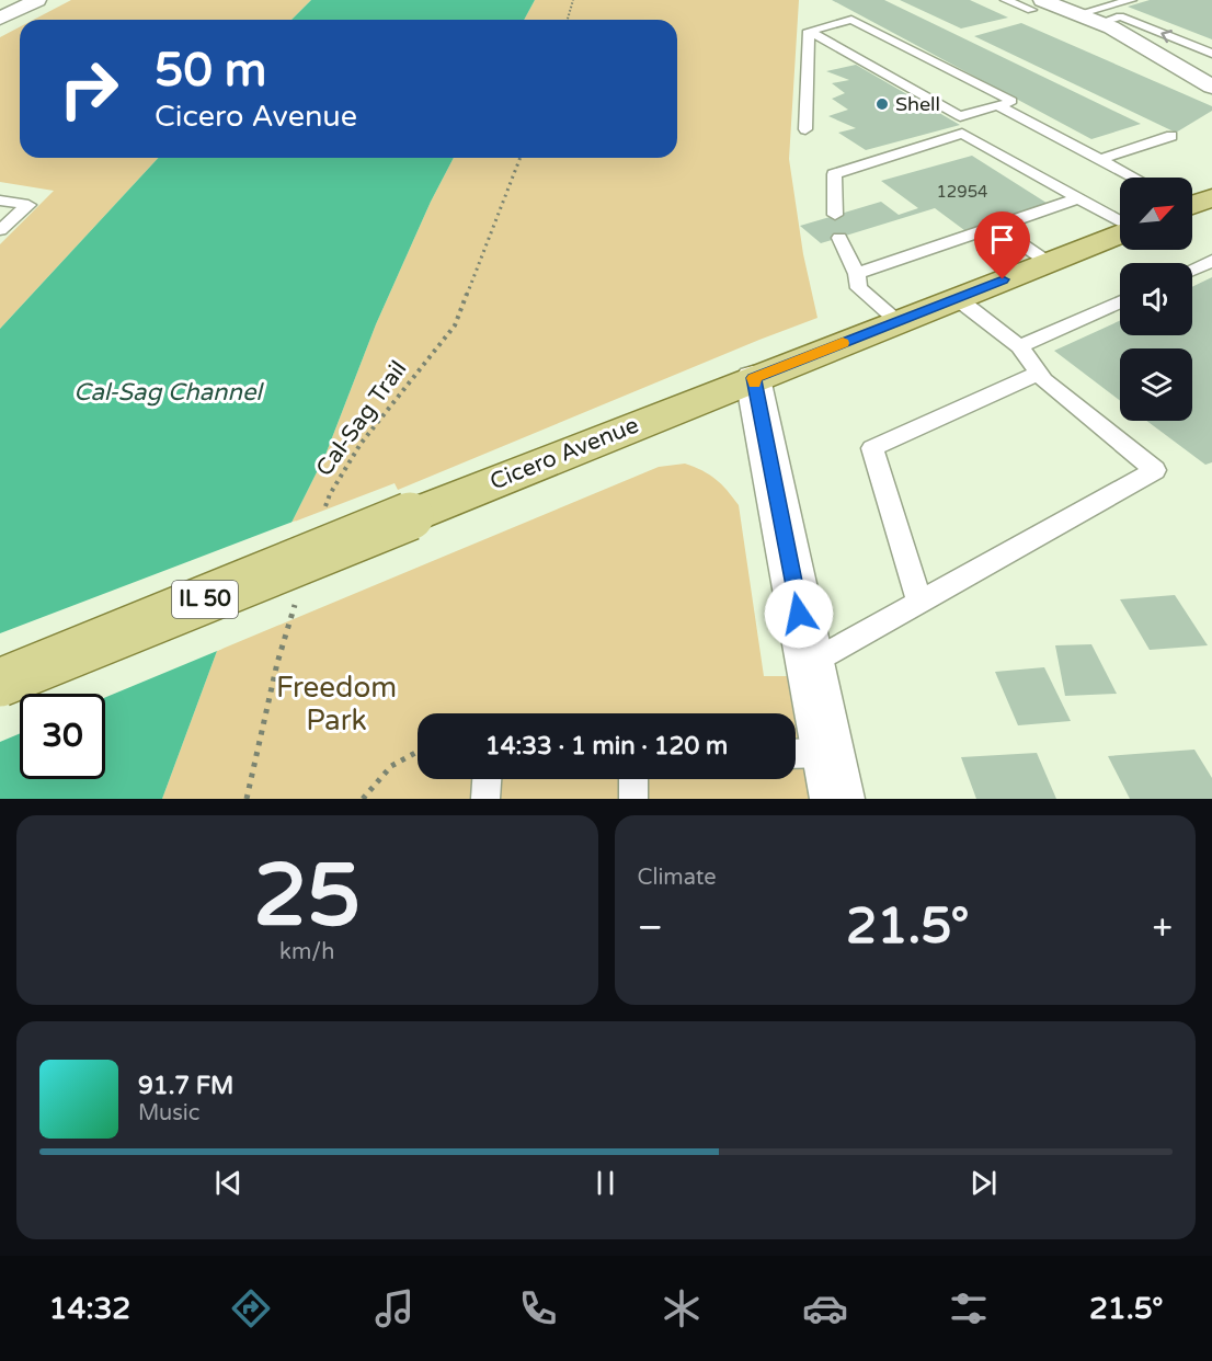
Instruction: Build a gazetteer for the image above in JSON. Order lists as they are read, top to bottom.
{
  "streets": {
    "main road": ["Cicero Avenue", "IL 50"],
    "path": ["Cal-Sag Trail"]
  },
  "water": ["Cal-Sag Channel"],
  "parks": ["Freedom Park"],
  "places": ["Shell"],
  "house_numbers": ["12954"],
  "north": "top right",
  "page": {
    "turn": ["50 m", "Cicero Avenue"],
    "limit": "30",
    "trip": "14:33 · 1 min · 120 m",
    "tile": [
      ["25", "km/h"],
      "Climate"
    ],
    "heat": ["−", "21.5°", "+"],
    "song": ["91.7 FM", "Music"],
    "tabs": ["14:32", "21.5°"]
  }
}
